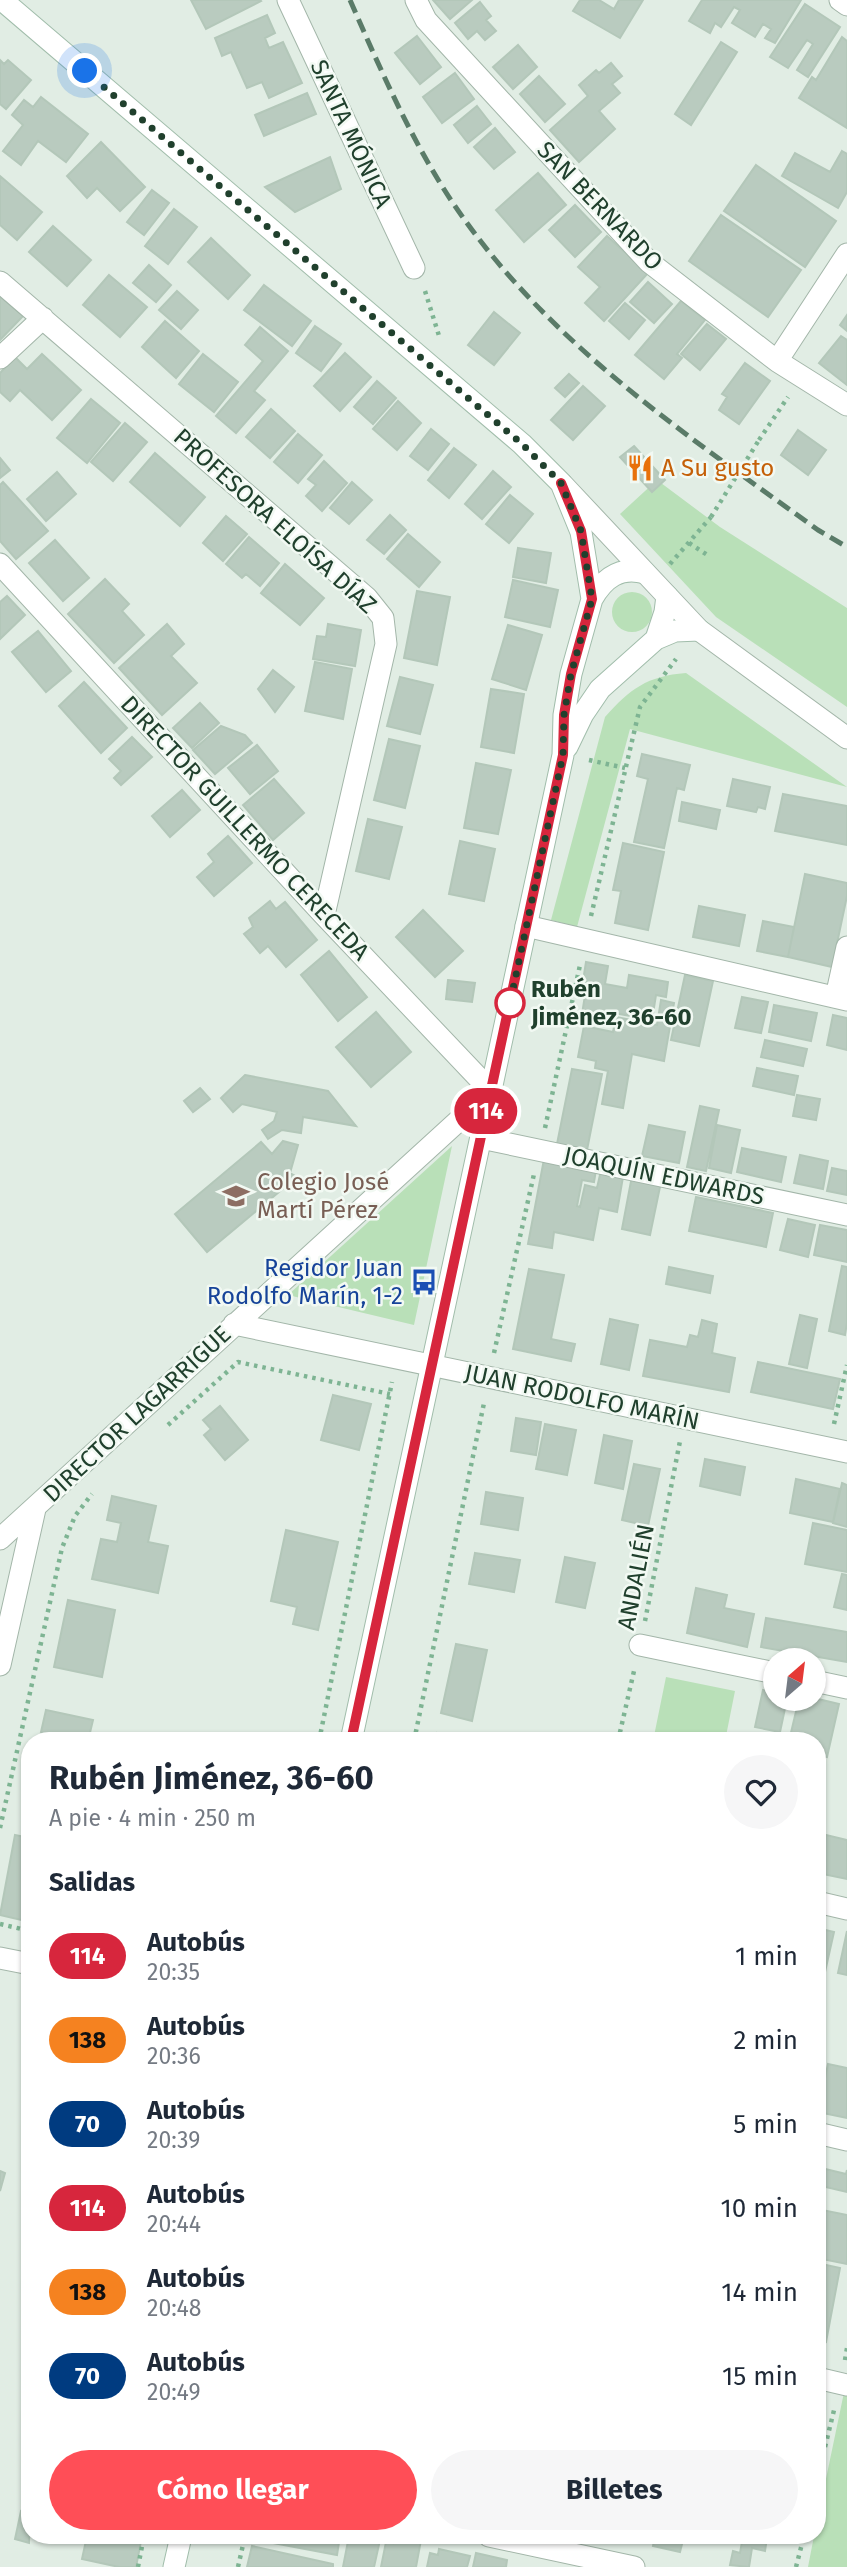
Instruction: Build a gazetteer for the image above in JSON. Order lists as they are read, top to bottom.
{
  "streets": {
    "street": [
      "SANTA MÓNICA",
      "SAN BERNARDO",
      "PROFESORA ELOÍSA DÍAZ",
      "DIRECTOR GUILLERMO CERECEDA",
      "JOAQUÍN EDWARDS",
      "JUAN RODOLFO MARÍN",
      "DIRECTOR LAGARRIGUE"
    ],
    "path": ["ANDALIÉN"]
  },
  "crossings": [
    ["PROFESORA ELOÍSA DÍAZ", "DIRECTOR GUILLERMO CERECEDA"],
    ["DIRECTOR GUILLERMO CERECEDA", "DIRECTOR LAGARRIGUE"],
    ["JUAN RODOLFO MARÍN", "DIRECTOR LAGARRIGUE"],
    ["JUAN RODOLFO MARÍN", "ANDALIÉN"]
  ],
  "places": {
    "restaurant": ["A Su gusto"],
    "other": ["Rubén Jiménez, 36-60"],
    "school or university": ["Colegio José Martí Pérez"],
    "bus stop": ["Regidor Juan Rodolfo Marín, 1-2"]
  },
  "lines": ["bus line 114"],
  "north": "top right",
  "page": {
    "on_map": "114",
    "heading": [
      ["Rubén Jiménez, 36-60", "A pie · 4 min · 250 m"],
      "Salidas"
    ],
    "list": [
      {
        "mark": "114",
        "name": "Autobús",
        "note": "20:35",
        "value": "1 min"
      },
      {
        "mark": "138",
        "name": "Autobús",
        "note": "20:36",
        "value": "2 min"
      },
      {
        "mark": "70",
        "name": "Autobús",
        "note": "20:39",
        "value": "5 min"
      },
      {
        "mark": "114",
        "name": "Autobús",
        "note": "20:44",
        "value": "10 min"
      },
      {
        "mark": "138",
        "name": "Autobús",
        "note": "20:48",
        "value": "14 min"
      },
      {
        "mark": "70",
        "name": "Autobús",
        "note": "20:49",
        "value": "15 min"
      }
    ],
    "buttons": ["Cómo llegar", "Billetes"]
  }
}
